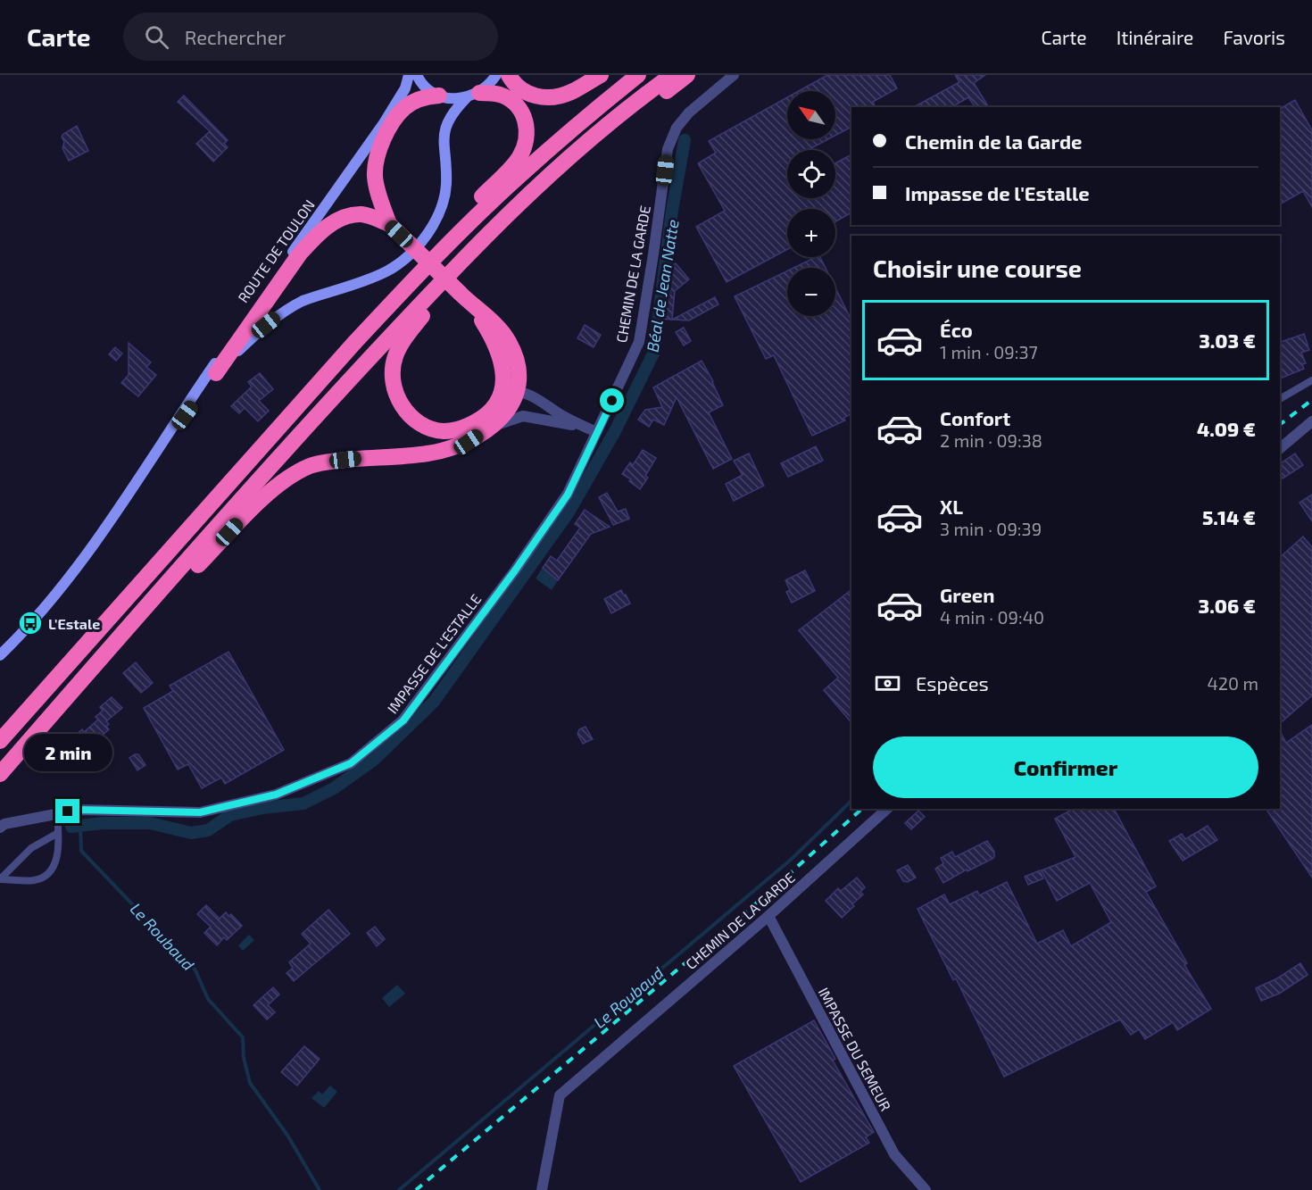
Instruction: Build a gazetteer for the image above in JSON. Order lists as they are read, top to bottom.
{
  "streets": {
    "main road": ["ROUTE DE TOULON"],
    "street": ["CHEMIN DE LA GARDE", "IMPASSE DE L'ESTALLE", "IMPASSE DU SEMEUR"]
  },
  "crossings": [
    ["CHEMIN DE LA GARDE", "IMPASSE DE L'ESTALLE"],
    ["CHEMIN DE LA GARDE", "IMPASSE DU SEMEUR"]
  ],
  "water": ["Béal de Jean Natte", "Le Roubaud"],
  "places": {
    "bus stop": ["L'Estale"]
  },
  "north": "top left",
  "page": {
    "header": "Carte",
    "search": "Rechercher",
    "nav": ["Carte", "Itinéraire", "Favoris"],
    "map_buttons": ["+", "−"],
    "banner": ["Chemin de la Garde", "Impasse de l'Estalle"],
    "heading": "Choisir une course",
    "list": [
      {
        "name": "Éco",
        "note": "1 min · 09:37",
        "value": "3.03 €"
      },
      {
        "name": "Confort",
        "note": "2 min · 09:38",
        "value": "4.09 €"
      },
      {
        "name": "XL",
        "note": "3 min · 09:39",
        "value": "5.14 €"
      },
      {
        "name": "Green",
        "note": "4 min · 09:40",
        "value": "3.06 €"
      }
    ],
    "pay": ["Espèces", "420 m"],
    "buttons": "Confirmer",
    "bubble": "2 min"
  }
}
